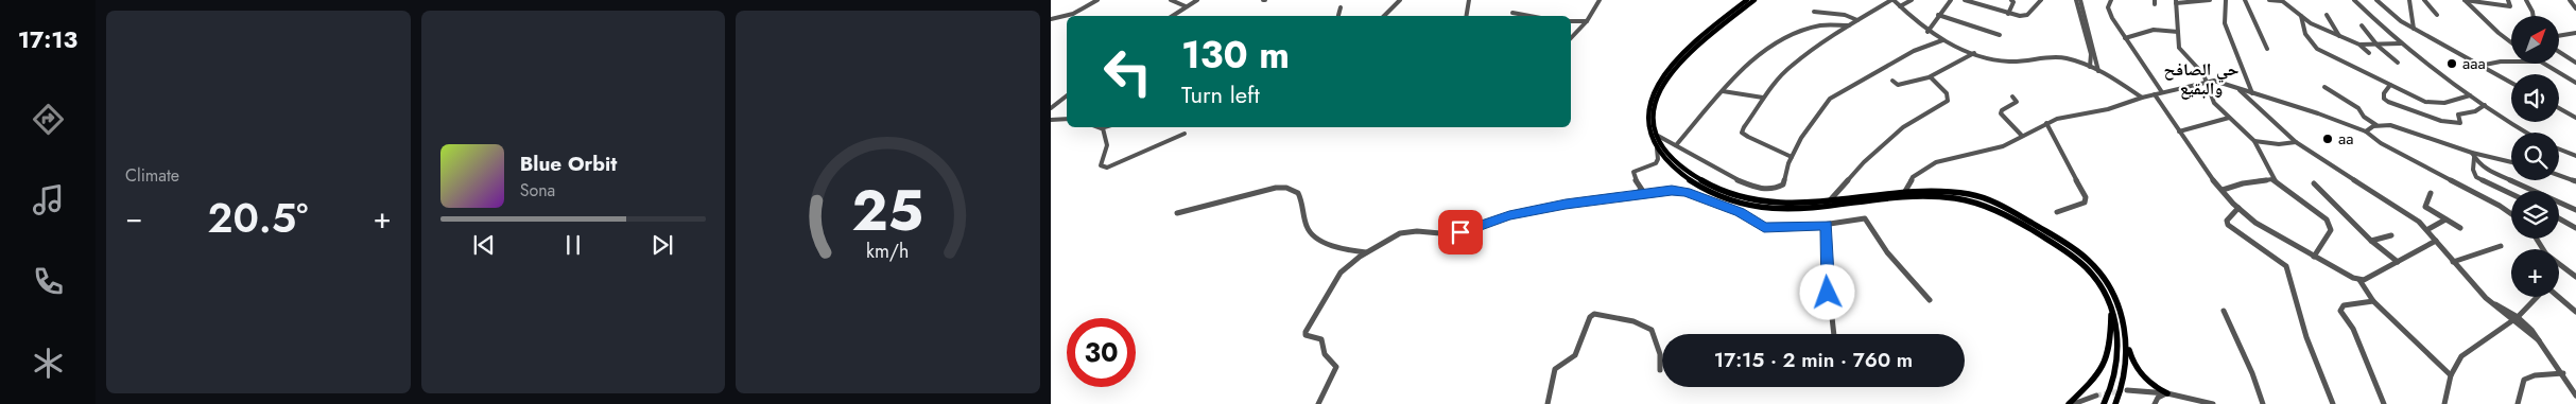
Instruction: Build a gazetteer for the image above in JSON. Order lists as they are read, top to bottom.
{
  "districts": ["حي الصافح والبقيع"],
  "places": ["aaa", "aa"],
  "north": "top right",
  "page": {
    "tabs": "17:13",
    "tile": "Climate",
    "map_buttons": "+",
    "turn": ["130 m", "Turn left"],
    "song": ["Blue Orbit", "Sona"],
    "heat": ["−", "20.5°", "+"],
    "limit": "30",
    "trip": "17:15 · 2 min · 760 m",
    "gauge": ["25", "km/h"]
  }
}
